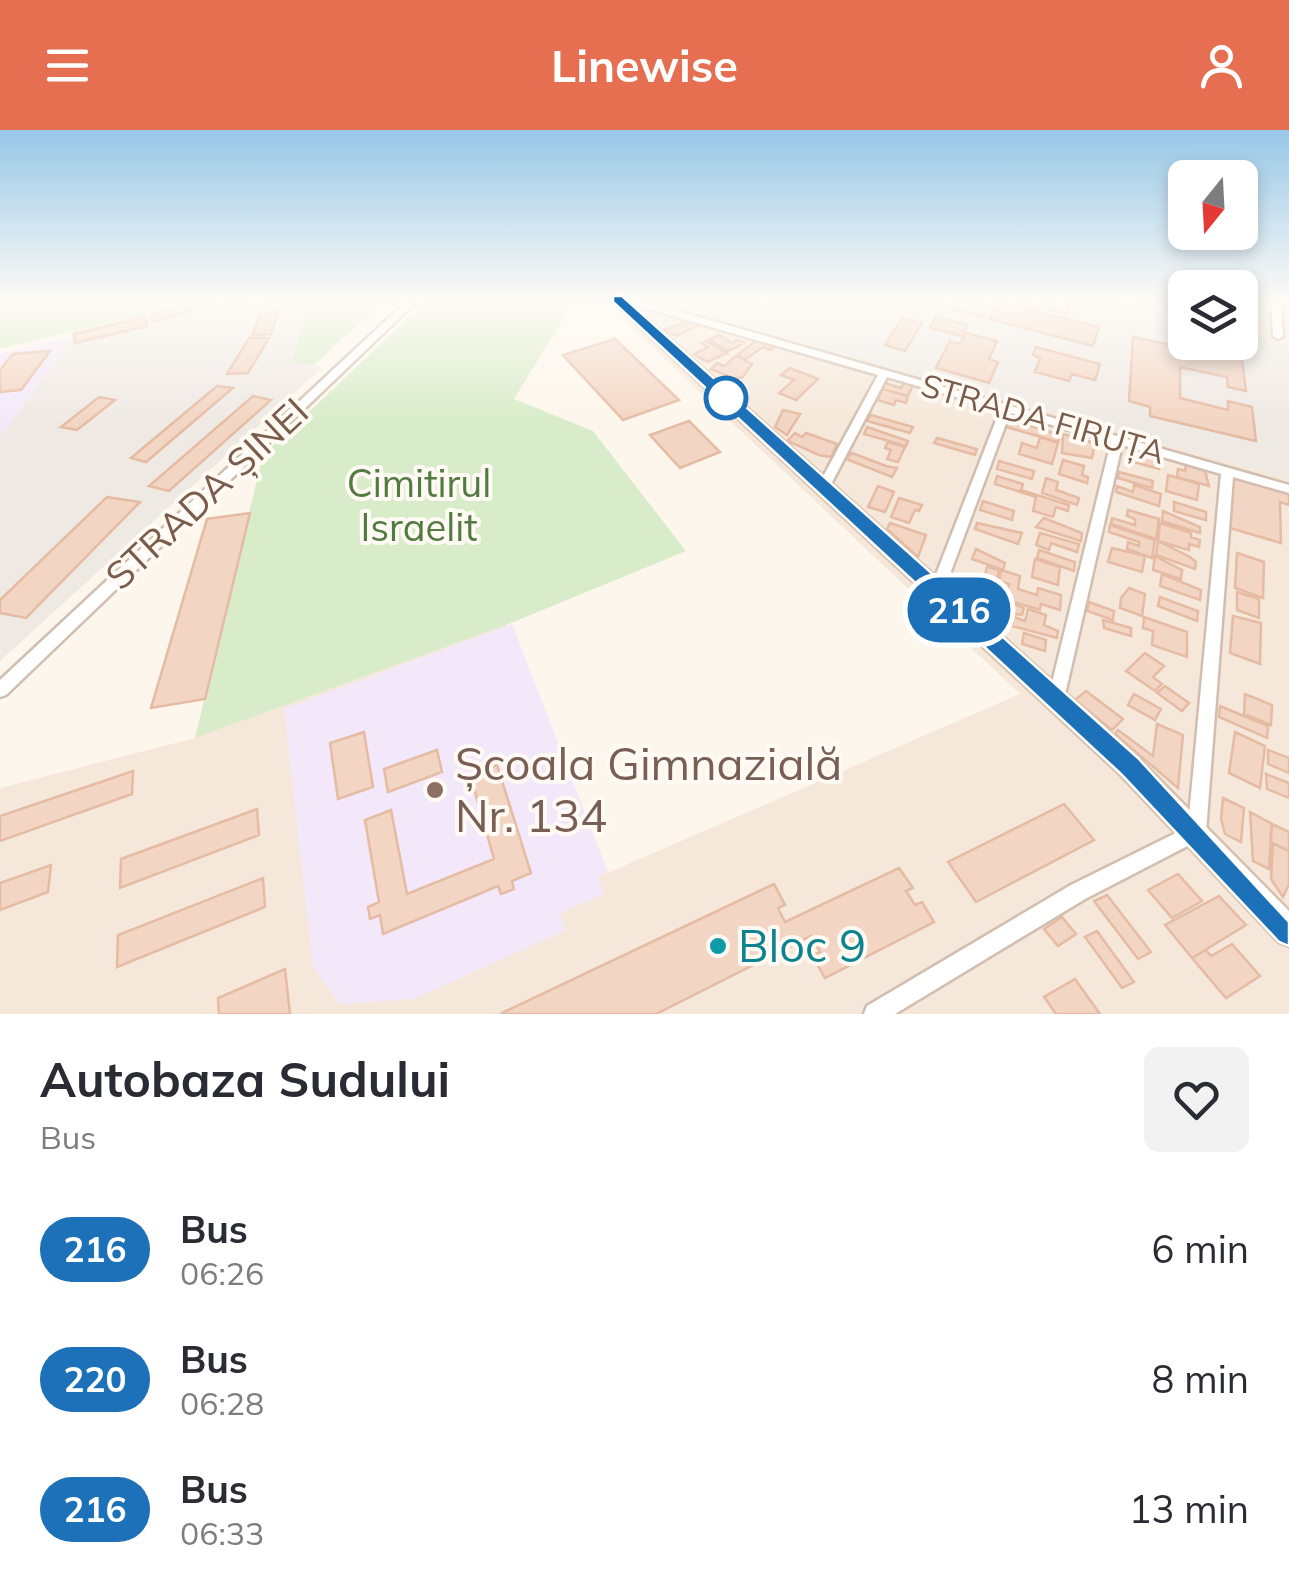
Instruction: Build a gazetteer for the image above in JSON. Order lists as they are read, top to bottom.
{
  "streets": {
    "street": ["STRADA FIRUȚA", "STRADA ȘINEI"]
  },
  "parks": ["Cimitirul Israelit"],
  "places": ["Școala Gimnazială Nr. 134", "Bloc 9"],
  "lines": ["bus line 216"],
  "north": "bottom",
  "page": {
    "header": "Linewise",
    "on_map": "216",
    "heading": ["Autobaza Sudului", "Bus"],
    "list": [
      {
        "mark": "216",
        "name": "Bus",
        "note": "06:26",
        "value": "6 min"
      },
      {
        "mark": "220",
        "name": "Bus",
        "note": "06:28",
        "value": "8 min"
      },
      {
        "mark": "216",
        "name": "Bus",
        "note": "06:33",
        "value": "13 min"
      }
    ]
  }
}
